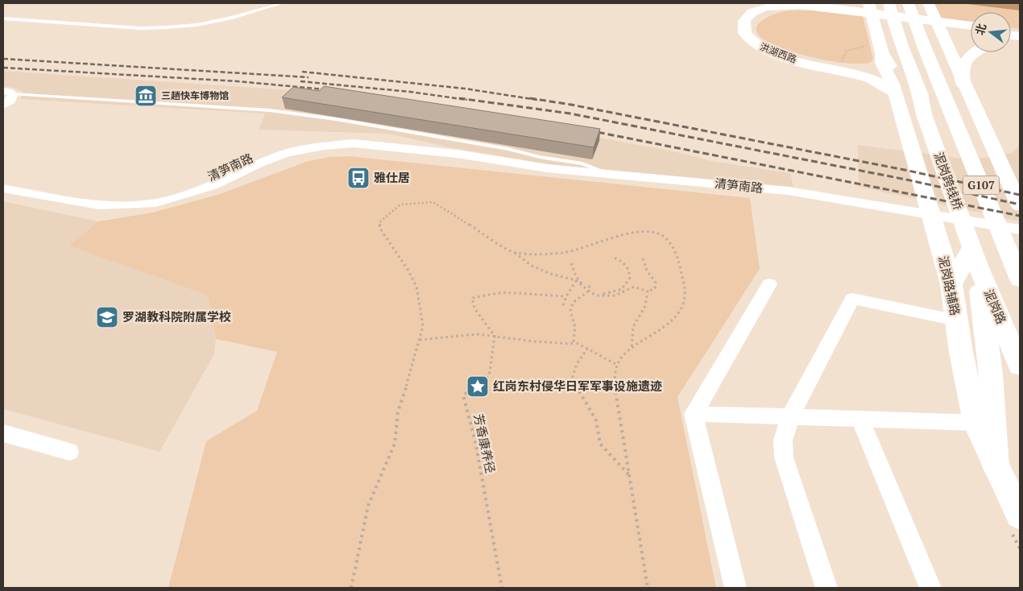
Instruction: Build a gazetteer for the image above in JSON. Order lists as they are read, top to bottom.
{
  "streets": {
    "main road": [
      "洪湖西路",
      "泥岗跨线桥",
      "G107",
      "泥岗路辅路",
      "泥岗路"
    ],
    "street": ["清笋南路"],
    "path": ["芳香康养径"]
  },
  "crossings": [
    ["洪湖西路", "泥岗路辅路"],
    ["泥岗跨线桥", "G107"],
    ["泥岗跨线桥", "泥岗路辅路"],
    ["泥岗跨线桥", "泥岗路"],
    ["G107", "泥岗路辅路"]
  ],
  "places": {
    "museum": ["三趟快车博物馆"],
    "bus stop": ["雅仕居"],
    "school or university": ["罗湖教科院附属学校"],
    "place": ["红岗东村侵华日军军事设施遗迹"]
  },
  "north": "left"
}
